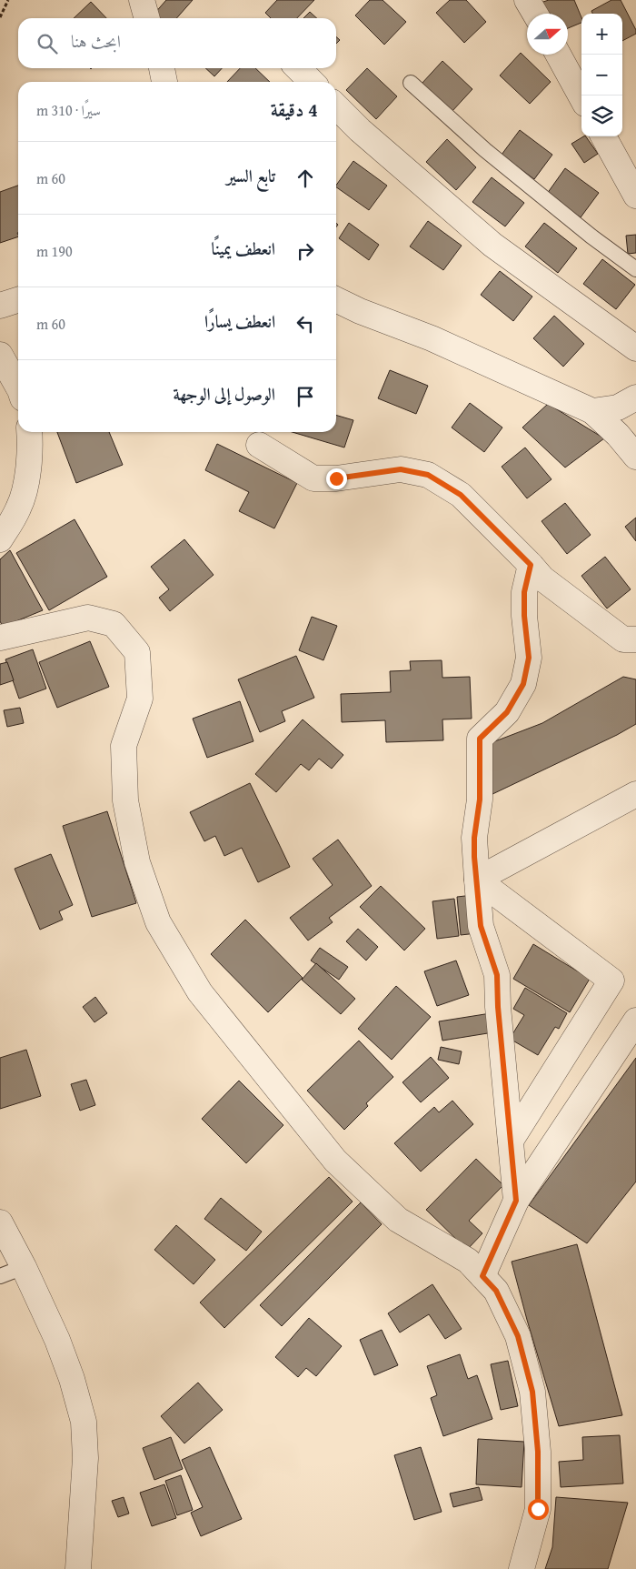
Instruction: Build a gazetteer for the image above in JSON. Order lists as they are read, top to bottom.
{
  "north": "right",
  "page": {
    "map_buttons": ["+", "−"],
    "search": "ابحث هنا",
    "heading": ["4 دقيقة", "سيرًا · 310 m"],
    "list": [
      ["تابع السير", "60 m"],
      ["انعطف يمينًا", "190 m"],
      ["انعطف يسارًا", "60 m"],
      "الوصول إلى الوجهة"
    ]
  }
}
